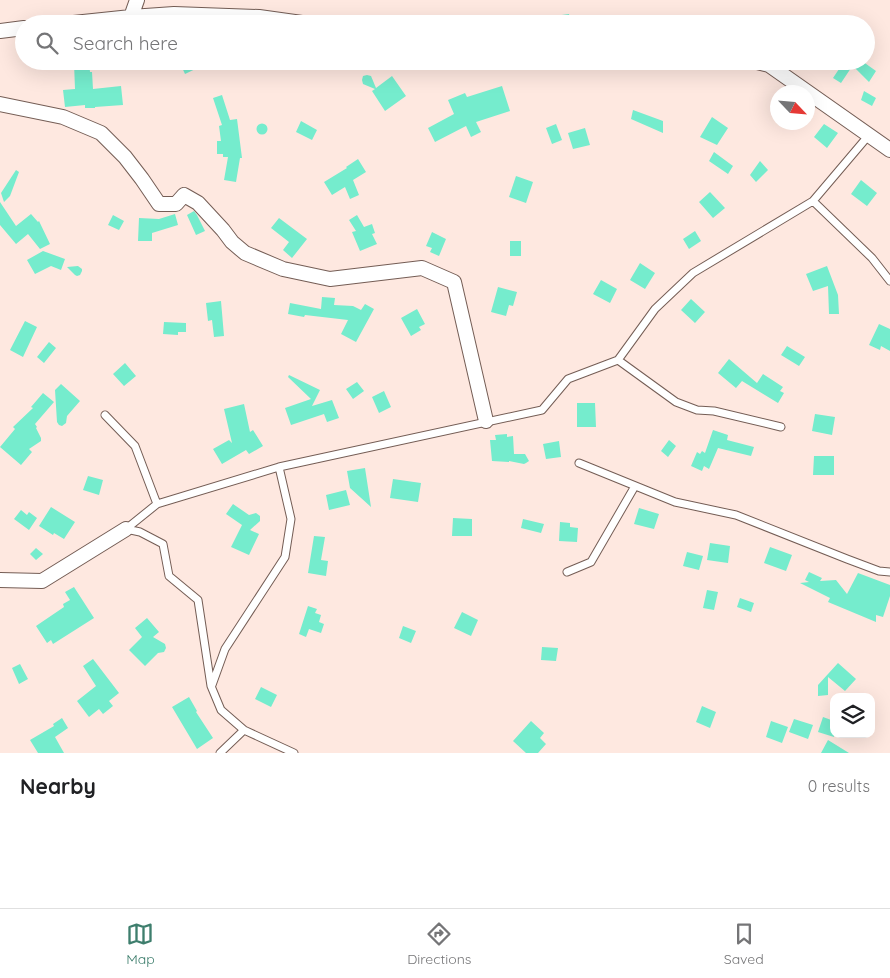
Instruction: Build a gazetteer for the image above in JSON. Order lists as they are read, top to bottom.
{
  "north": "bottom right",
  "page": {
    "search": "Search here",
    "heading": ["Nearby", "0 results"],
    "nav": ["Map", "Directions", "Saved"]
  }
}
